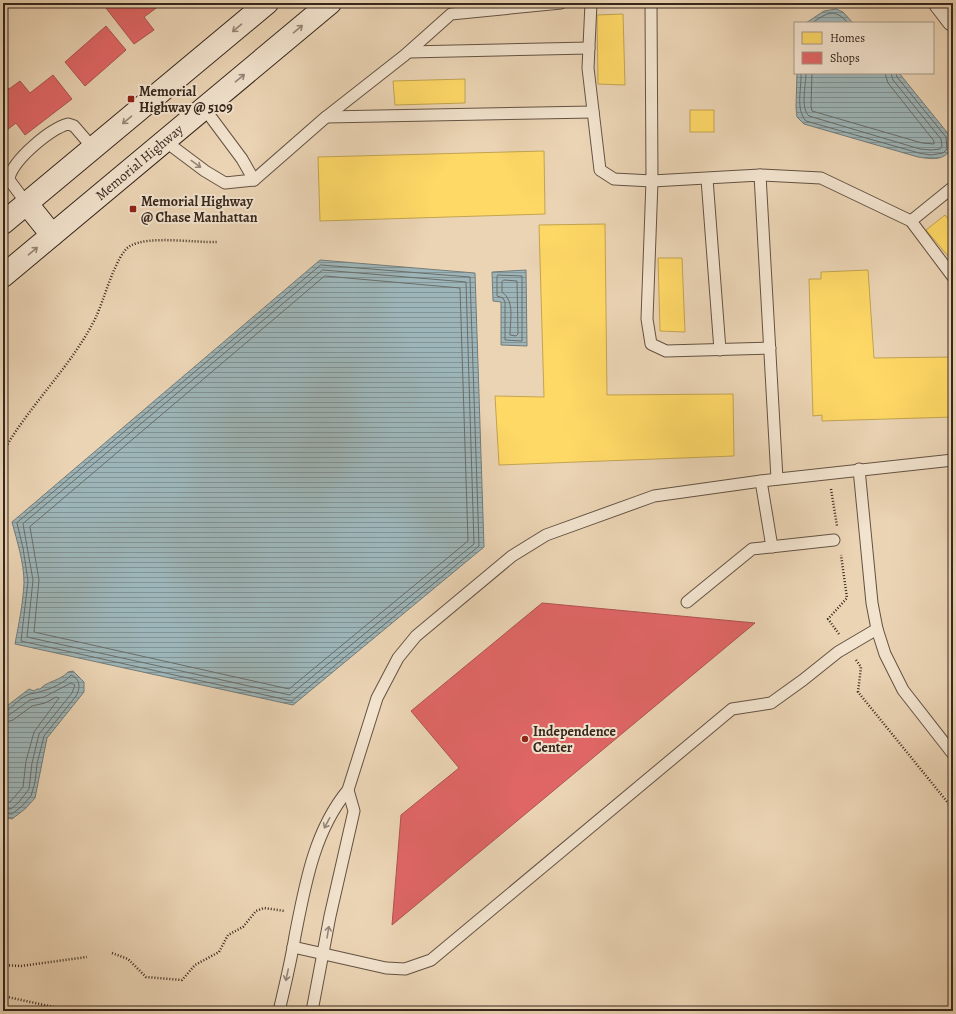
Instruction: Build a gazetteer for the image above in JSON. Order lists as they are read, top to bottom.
{
  "streets": {
    "main road": ["Memorial Highway"]
  },
  "places": {
    "transit": ["Memorial Highway @ 5109", "Memorial Highway @ Chase Manhattan"],
    "other": ["Independence Center"]
  },
  "legend": ["Homes", "Shops"]
}
